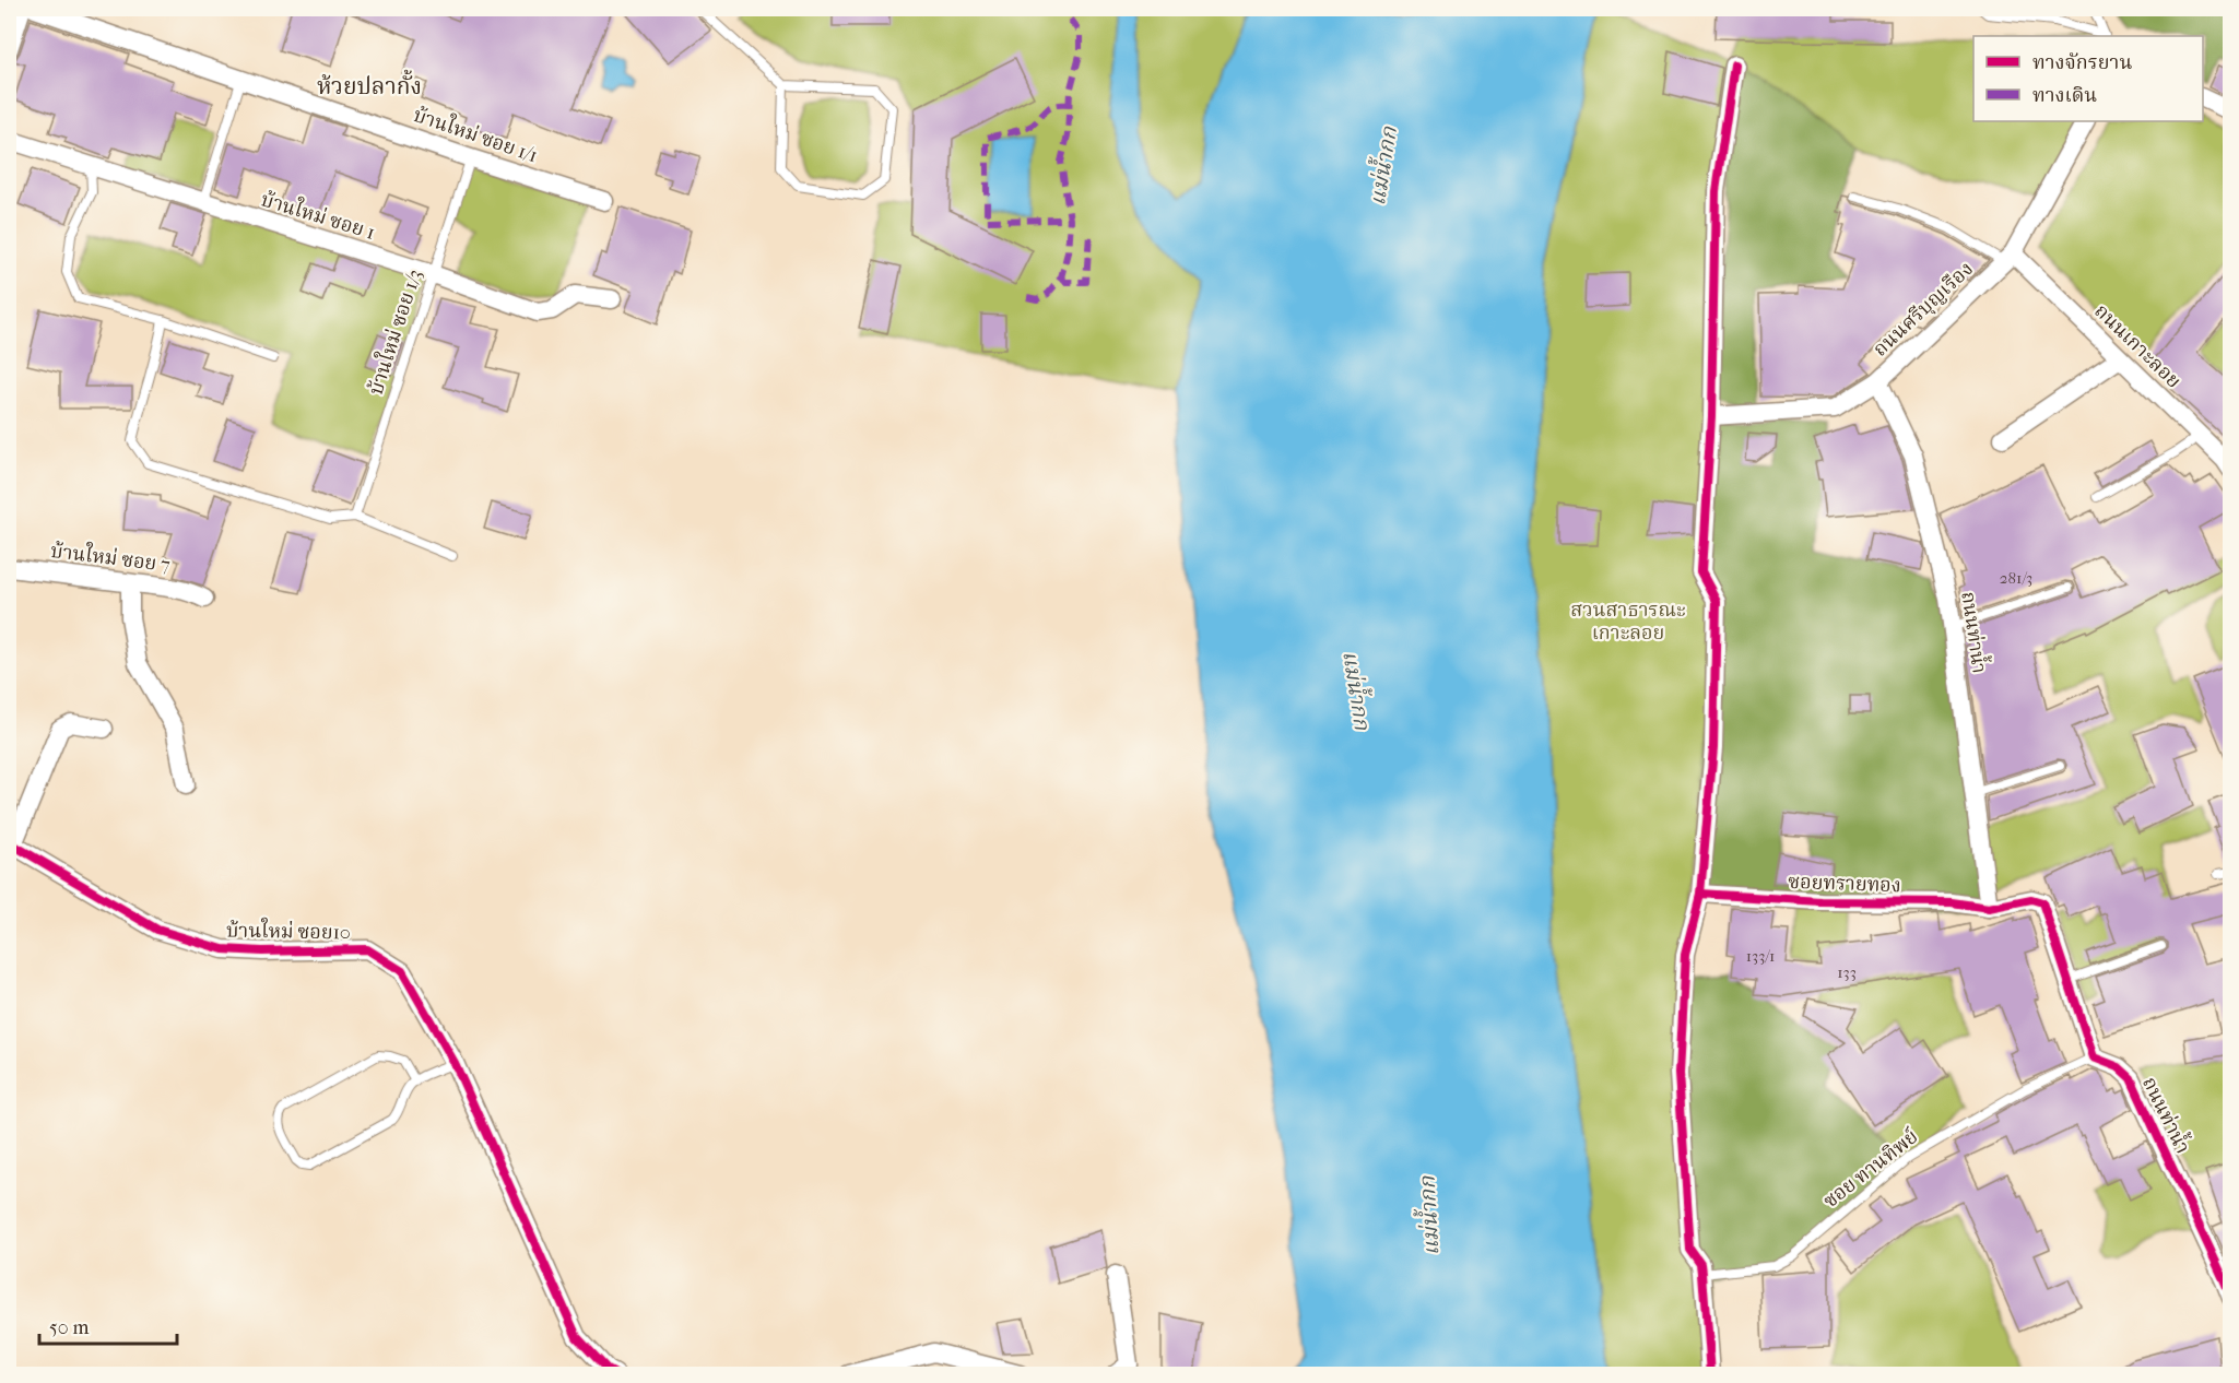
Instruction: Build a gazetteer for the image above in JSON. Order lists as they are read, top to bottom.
{
  "streets": {
    "street": [
      "บ้านใหม่ ซอย 1/1",
      "บ้านใหม่ ซอย 1",
      "ถนนศรีบุญเรือง",
      "ถนนเกาะลอย",
      "บ้านใหม่ ซอย 7",
      "ถนนท่าน้ำ",
      "ซอยทรายทอง",
      "บ้านใหม่ ซอย10"
    ],
    "lane": ["บ้านใหม่ ซอย 1/3", "ซอย ทานทิพย์"]
  },
  "crossings": [
    ["บ้านใหม่ ซอย 1/1", "บ้านใหม่ ซอย 1/3"],
    ["บ้านใหม่ ซอย 1", "บ้านใหม่ ซอย 1/3"],
    ["ถนนศรีบุญเรือง", "ถนนเกาะลอย"],
    ["ถนนศรีบุญเรือง", "ถนนท่าน้ำ"],
    ["ถนนท่าน้ำ", "ซอยทรายทอง"],
    ["ถนนท่าน้ำ", "ซอย ทานทิพย์"]
  ],
  "districts": ["ห้วยปลากั้ง"],
  "water": ["แม่น้ำกก"],
  "parks": ["สวนสาธารณะ เกาะลอย"],
  "house_numbers": ["281/3", "133/1", "133"],
  "legend": ["ทางจักรยาน", "ทางเดิน"],
  "scale_bar": "50 m"
}
